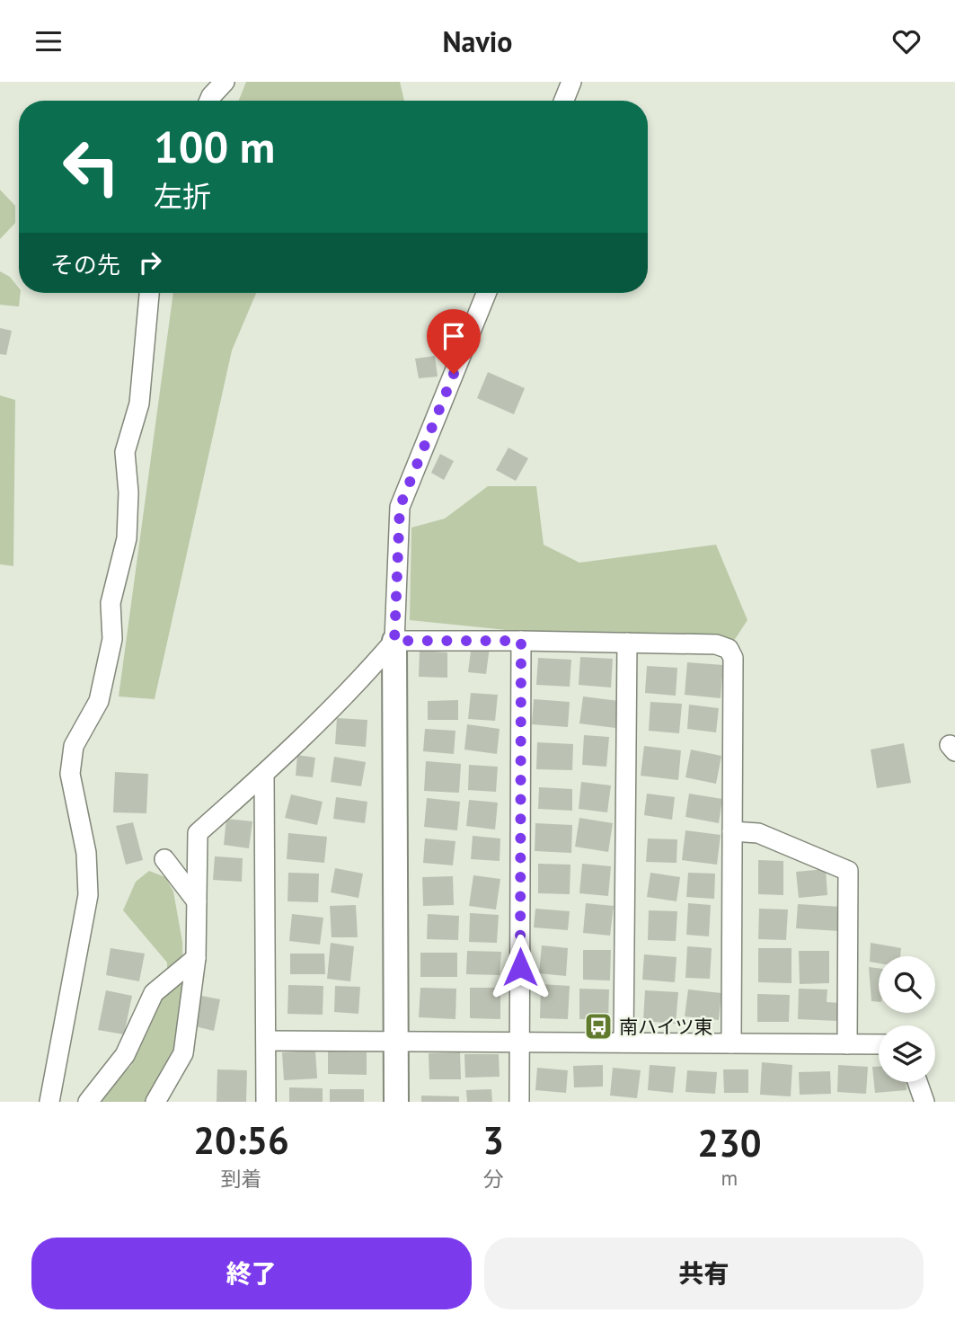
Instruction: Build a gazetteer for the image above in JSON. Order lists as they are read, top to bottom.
{
  "places": {
    "bus stop": ["南ハイツ東"]
  },
  "page": {
    "header": "Navio",
    "turn": ["100 m", "左折"],
    "then": "その先",
    "eta": [
      "20:56",
      "到着",
      "3",
      "分",
      "230",
      "m"
    ],
    "buttons": ["終了", "共有"]
  }
}
